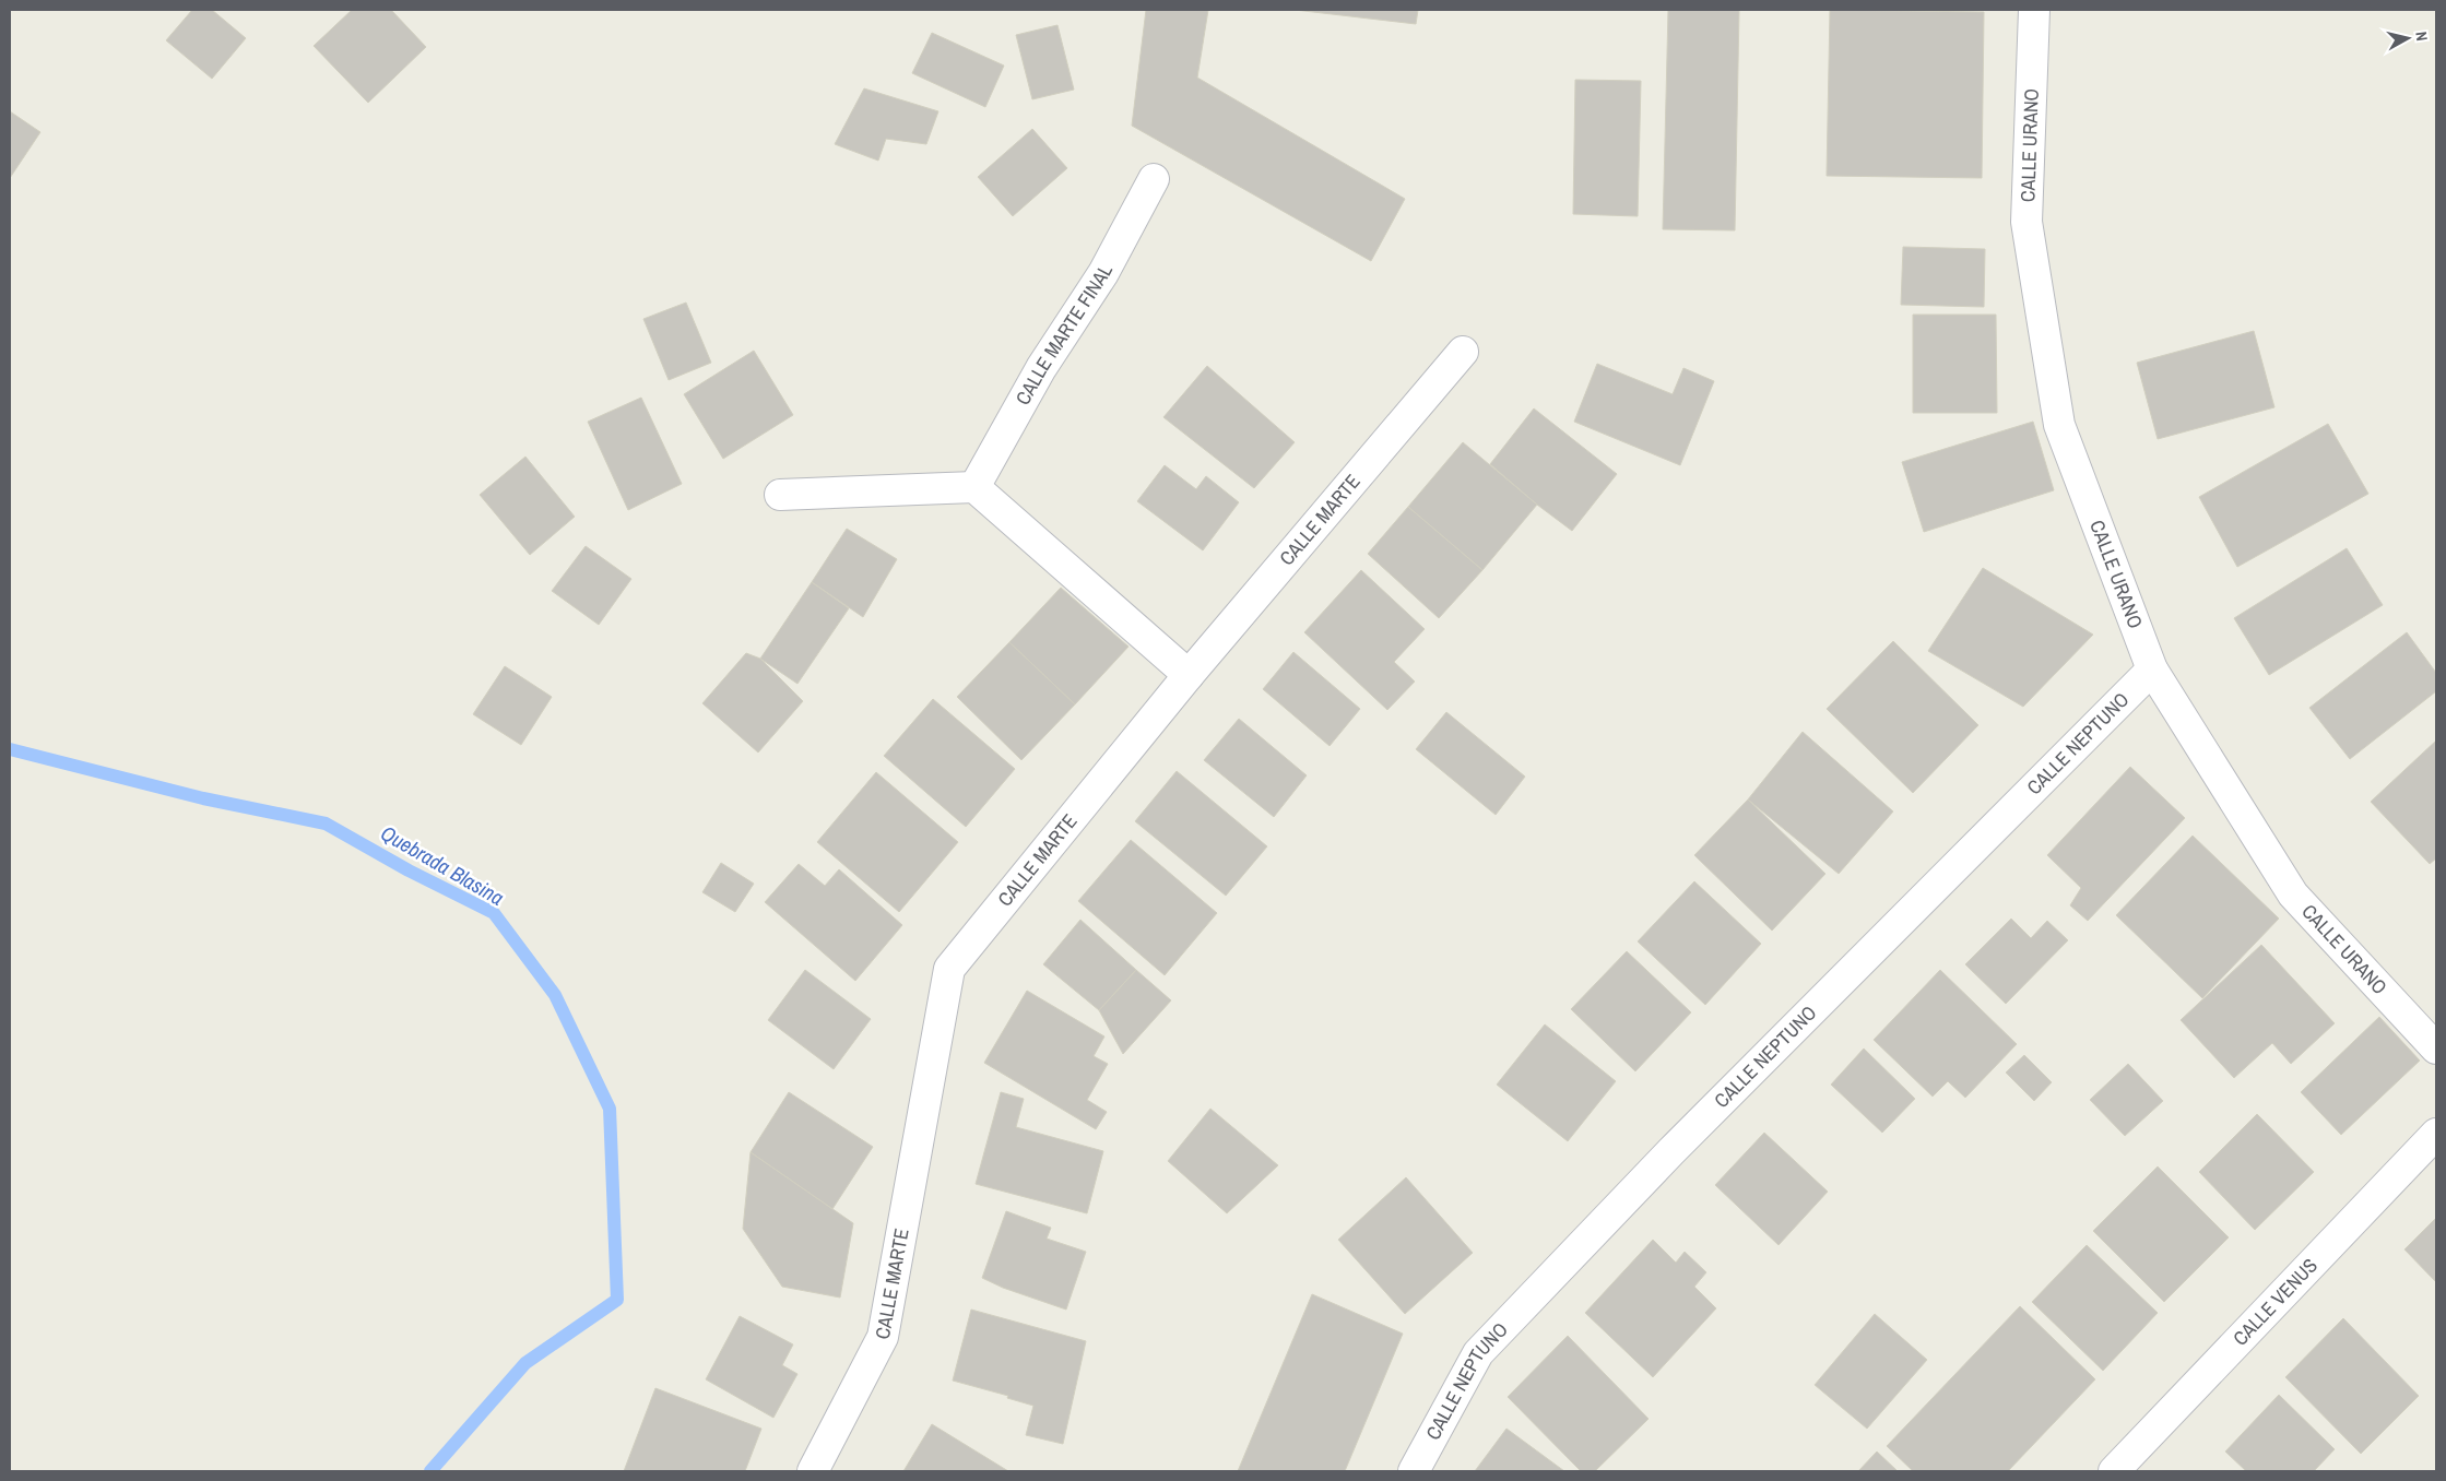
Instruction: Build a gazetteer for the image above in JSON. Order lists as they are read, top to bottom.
{
  "streets": {
    "street": [
      "CALLE URANO",
      "CALLE MARTE FINAL",
      "CALLE MARTE",
      "CALLE NEPTUNO",
      "CALLE VENUS"
    ]
  },
  "crossings": [
    ["CALLE URANO", "CALLE NEPTUNO"]
  ],
  "water": ["Quebrada Blasina"],
  "north": "right"
}
